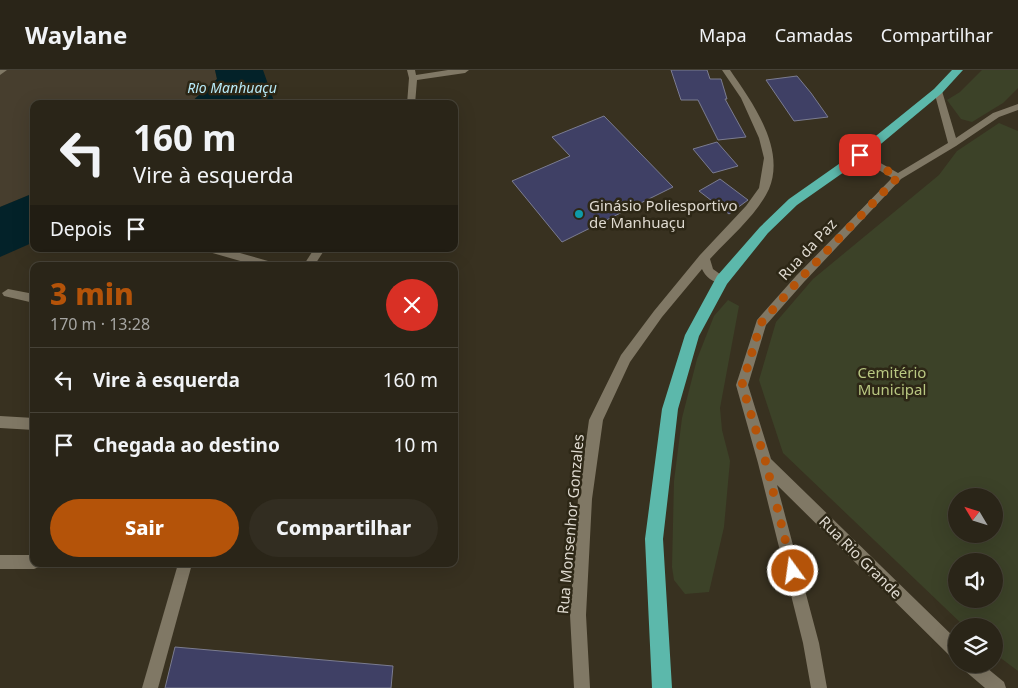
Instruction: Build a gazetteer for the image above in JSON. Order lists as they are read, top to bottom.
{
  "streets": {
    "street": ["Rua da Paz", "Rua Monsenhor Gonzales", "Rua Rio Grande"]
  },
  "crossings": [
    ["Rua da Paz", "Rua Rio Grande"]
  ],
  "water": ["Rio Manhuaçu"],
  "parks": ["Cemitério Municipal"],
  "places": ["Ginásio Poliesportivo de Manhuaçu"],
  "north": "top left",
  "page": {
    "header": "Waylane",
    "nav": ["Mapa", "Camadas", "Compartilhar"],
    "turn": ["160 m", "Vire à esquerda"],
    "then": "Depois",
    "heading": ["3 min", "170 m · 13:28"],
    "list": [
      {
        "name": "Vire à esquerda",
        "value": "160 m"
      },
      {
        "name": "Chegada ao destino",
        "value": "10 m"
      }
    ],
    "buttons": ["Sair", "Compartilhar"]
  }
}
